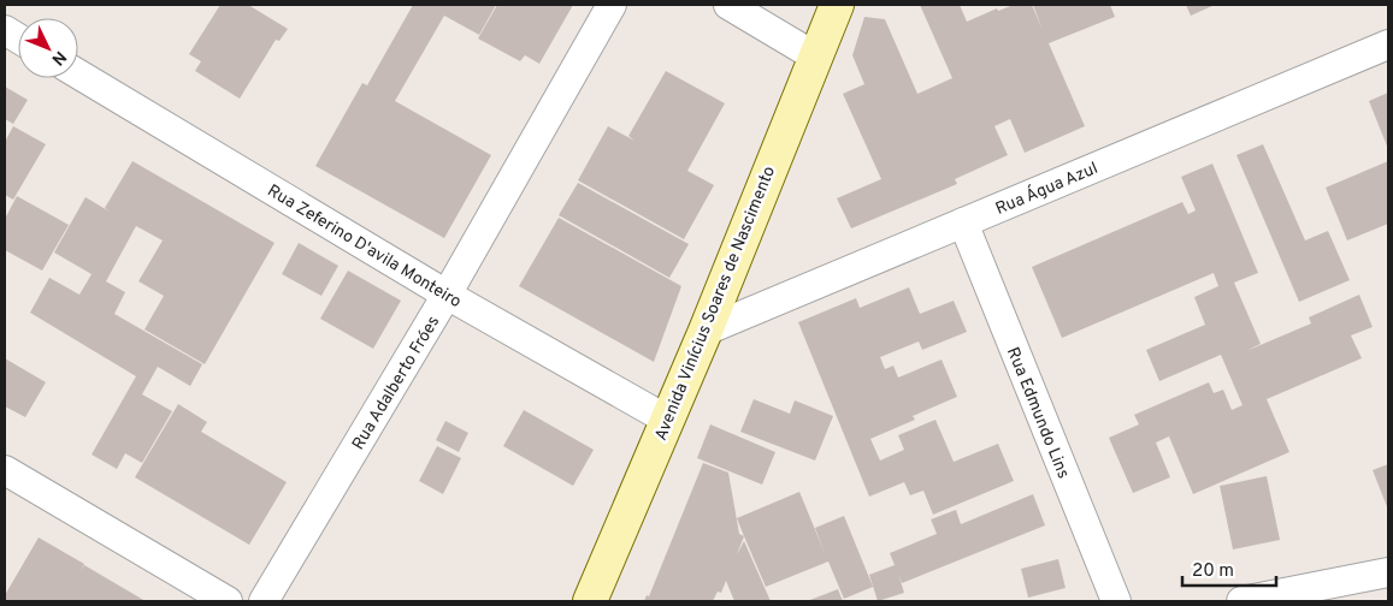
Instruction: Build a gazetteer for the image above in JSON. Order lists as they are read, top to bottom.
{
  "streets": {
    "street": [
      "Rua Água Azul",
      "Rua Zeferino D'avila Monteiro",
      "Avenida Vinícius Soares de Nascimento",
      "Rua Adalberto Fróes",
      "Rua Edmundo Lins"
    ]
  },
  "crossings": [
    ["Rua Água Azul", "Avenida Vinícius Soares de Nascimento"],
    ["Rua Água Azul", "Rua Edmundo Lins"],
    ["Rua Zeferino D'avila Monteiro", "Avenida Vinícius Soares de Nascimento"],
    ["Rua Zeferino D'avila Monteiro", "Rua Adalberto Fróes"]
  ],
  "scale_bar": "20 m",
  "north": "bottom right"
}
